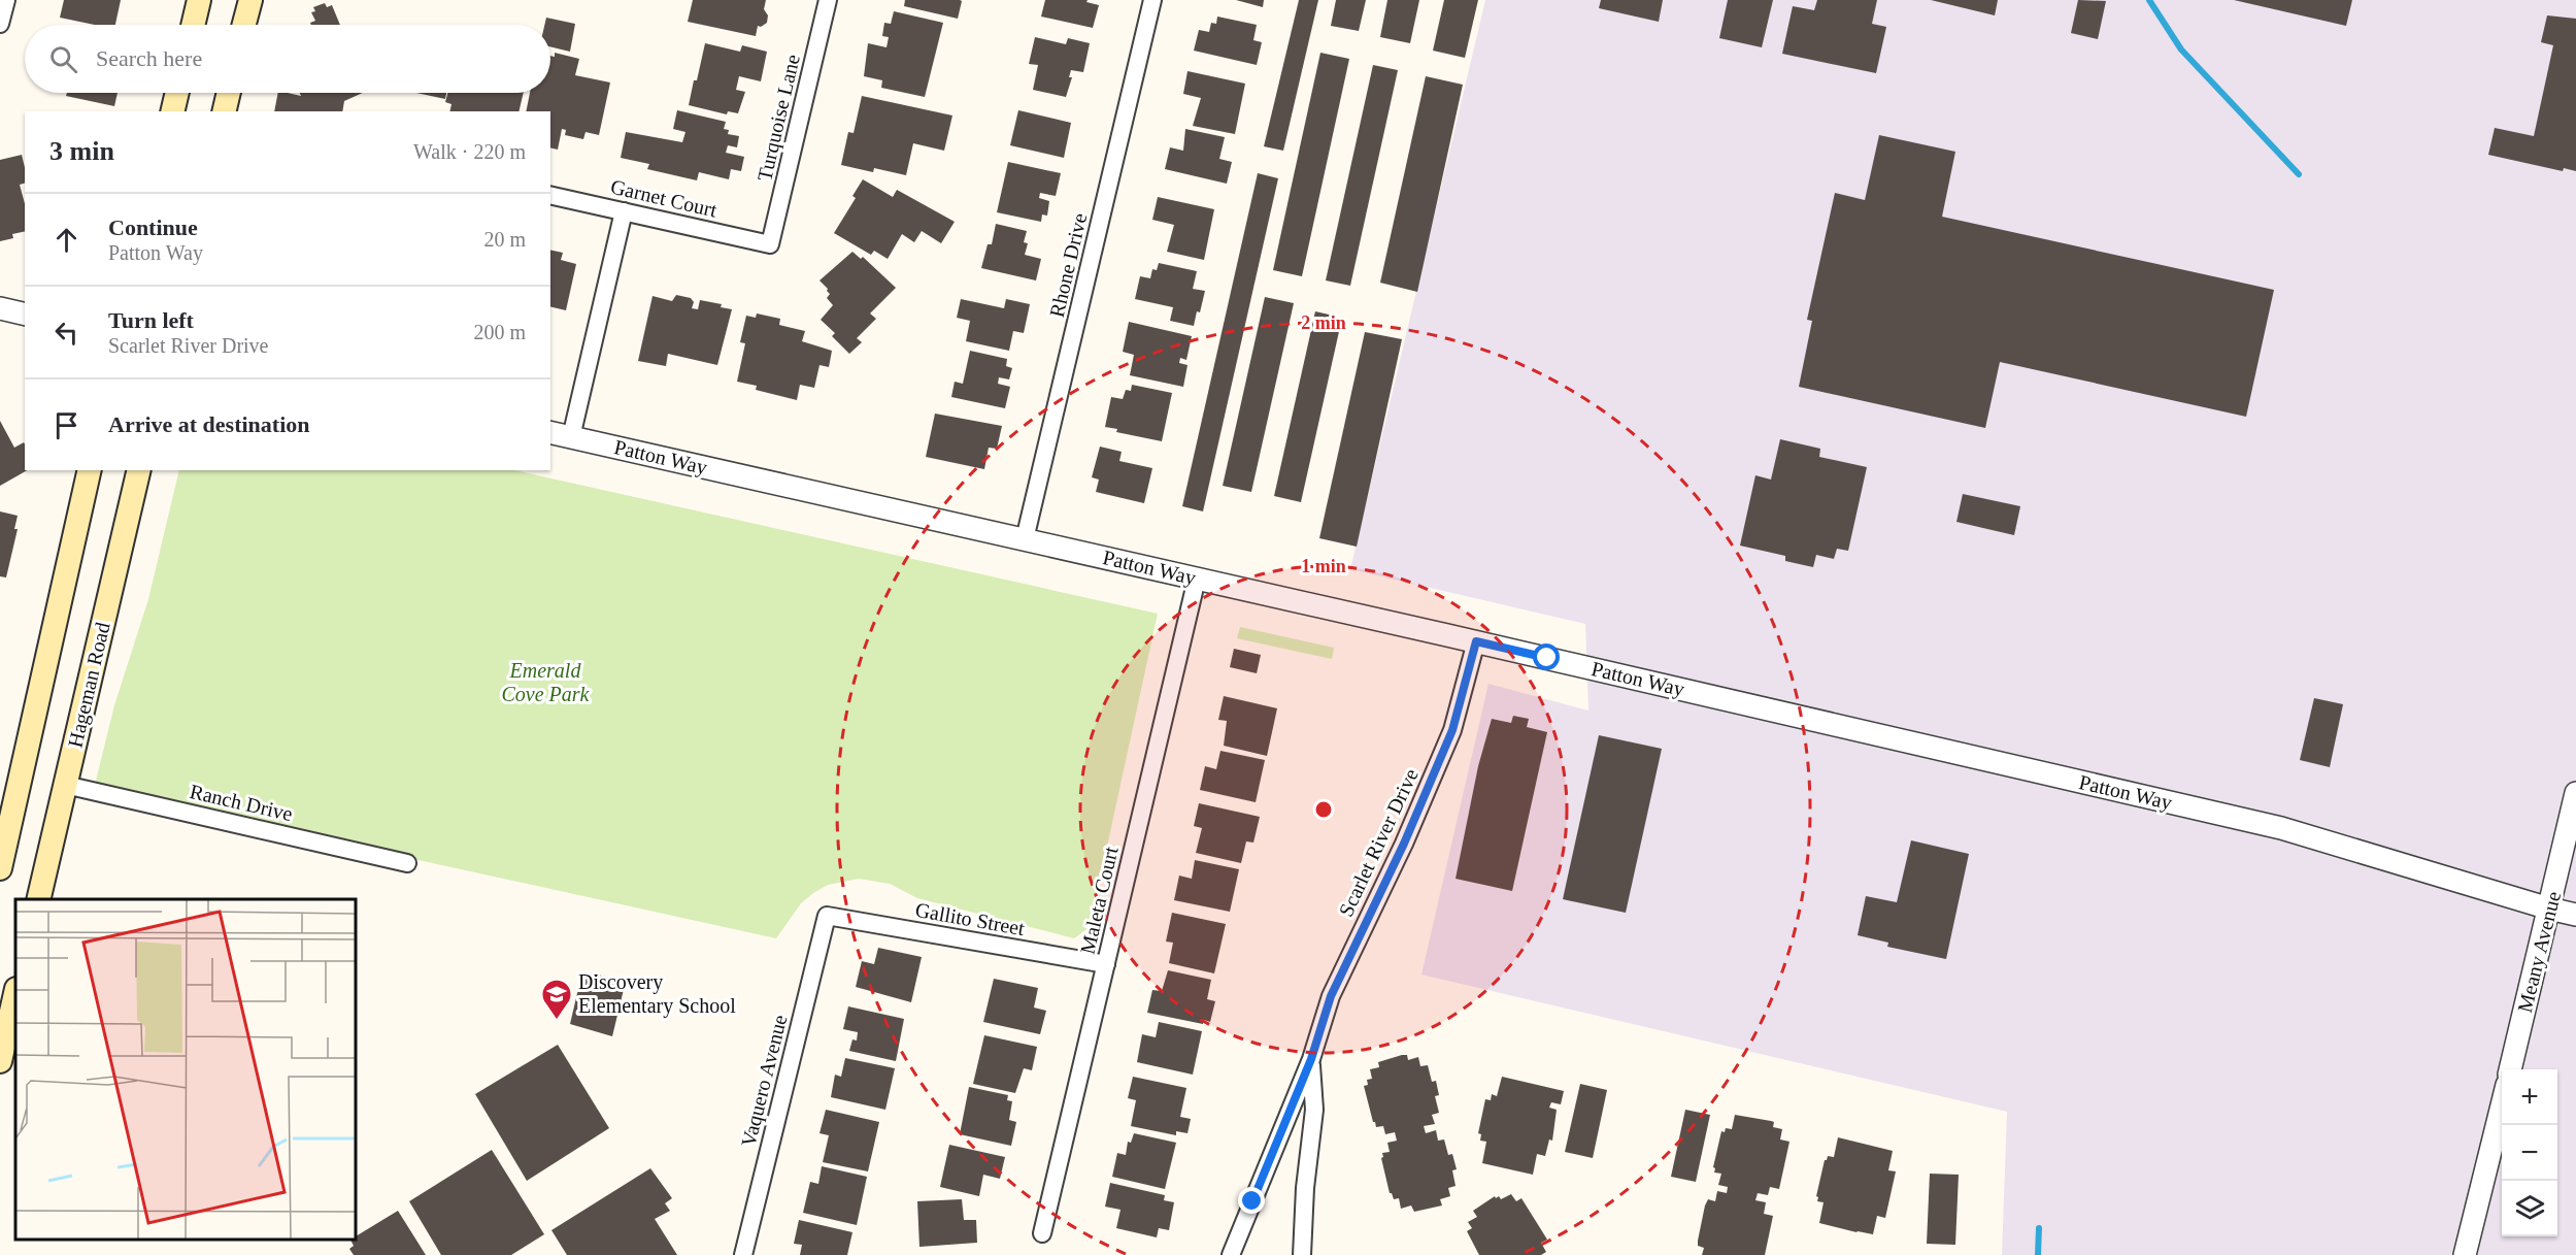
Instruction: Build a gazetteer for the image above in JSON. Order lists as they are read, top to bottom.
{
  "streets": {
    "main road": ["Hageman Road"],
    "street": [
      "Turquoise Lane",
      "Garnet Court",
      "Rhone Drive",
      "Patton Way",
      "Ranch Drive",
      "Scarlet River Drive",
      "Maleta Court",
      "Gallito Street",
      "Meany Avenue",
      "Vaquero Avenue"
    ]
  },
  "crossings": [
    ["Turquoise Lane", "Garnet Court"],
    ["Rhone Drive", "Patton Way"],
    ["Patton Way", "Scarlet River Drive"],
    ["Patton Way", "Maleta Court"],
    ["Patton Way", "Meany Avenue"],
    ["Hageman Road", "Ranch Drive"],
    ["Maleta Court", "Gallito Street"],
    ["Gallito Street", "Vaquero Avenue"]
  ],
  "parks": ["Emerald Cove Park"],
  "places": {
    "school or university": ["Discovery Elementary School"]
  },
  "page": {
    "search": "Search here",
    "heading": ["3 min", "Walk · 220 m"],
    "list": [
      ["Continue", "Patton Way", "20 m"],
      ["Turn left", "Scarlet River Drive", "200 m"],
      "Arrive at destination"
    ],
    "map_buttons": ["+", "−"]
  },
  "rings": ["2 min", "1 min"]
}
